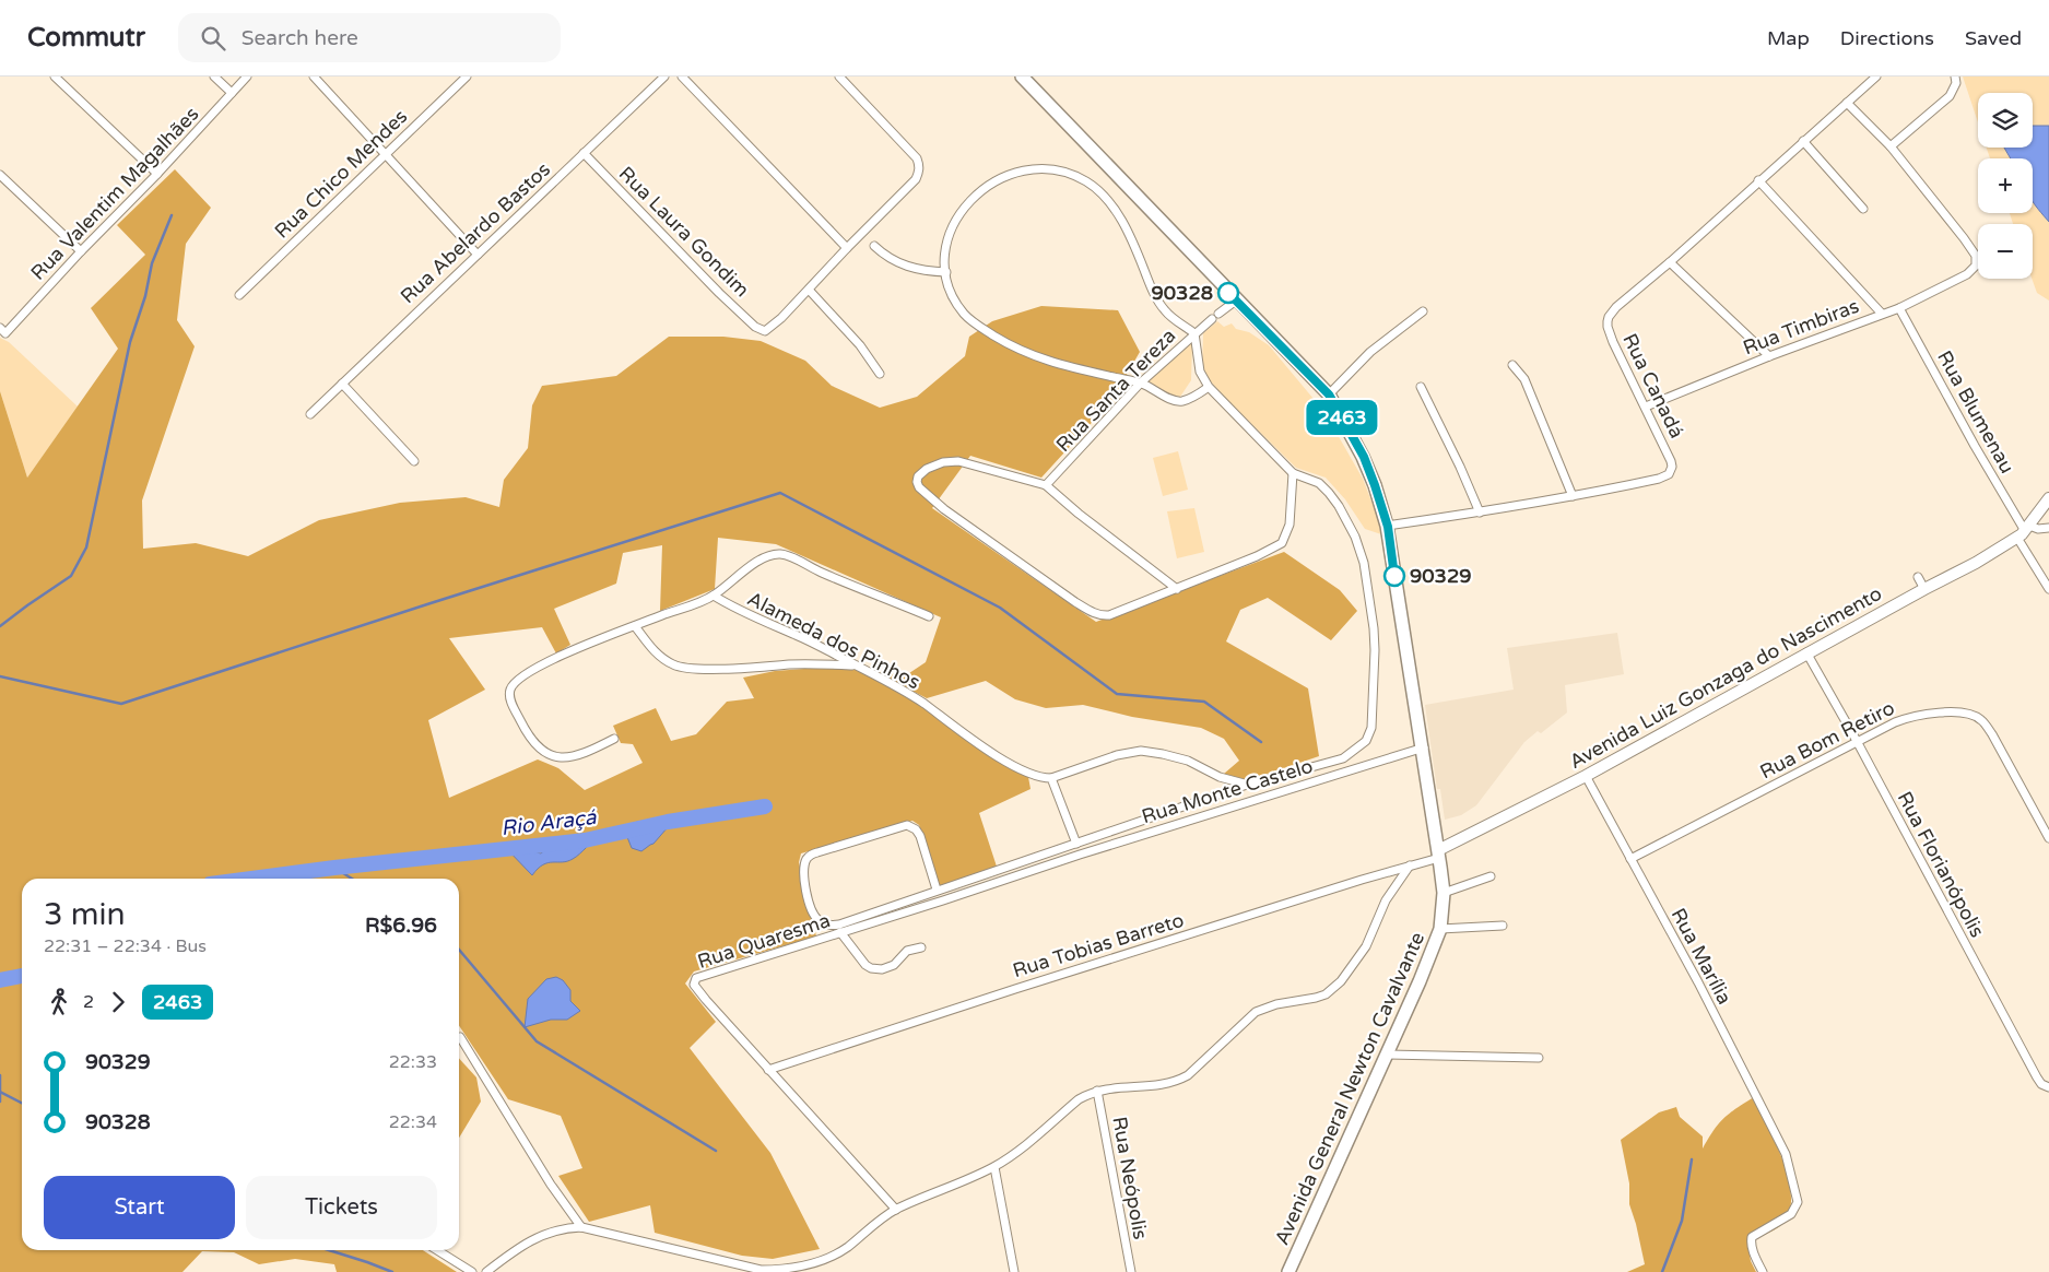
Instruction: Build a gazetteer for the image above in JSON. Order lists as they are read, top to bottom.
{
  "streets": {
    "main road": ["Avenida Luiz Gonzaga do Nascimento", "Avenida General Newton Cavalvante"],
    "street": [
      "Rua Chico Mendes",
      "Rua Valentim Magalhães",
      "Rua Laura Gondim",
      "Rua Abelardo Bastos",
      "Rua Timbiras",
      "Rua Canadá",
      "Rua Santa Tereza",
      "Rua Blumenau",
      "Alameda dos Pinhos",
      "Rua Bom Retiro",
      "Rua Monte Castelo",
      "Rua Florianópolis",
      "Rua Quaresma",
      "Rua Tobias Barreto",
      "Rua Marília",
      "Rua Neópolis"
    ]
  },
  "crossings": [
    ["Rua Laura Gondim", "Rua Abelardo Bastos"],
    ["Rua Timbiras", "Rua Canadá"],
    ["Rua Timbiras", "Rua Blumenau"],
    ["Rua Canadá", "Avenida General Newton Cavalvante"],
    ["Rua Blumenau", "Avenida Luiz Gonzaga do Nascimento"],
    ["Avenida Luiz Gonzaga do Nascimento", "Rua Florianópolis"],
    ["Avenida Luiz Gonzaga do Nascimento", "Rua Tobias Barreto"],
    ["Avenida Luiz Gonzaga do Nascimento", "Rua Marília"],
    ["Avenida Luiz Gonzaga do Nascimento", "Avenida General Newton Cavalvante"],
    ["Rua Bom Retiro", "Rua Florianópolis"],
    ["Rua Bom Retiro", "Rua Marília"],
    ["Rua Monte Castelo", "Rua Quaresma"],
    ["Rua Monte Castelo", "Avenida General Newton Cavalvante"],
    ["Rua Quaresma", "Rua Tobias Barreto"],
    ["Rua Tobias Barreto", "Avenida General Newton Cavalvante"]
  ],
  "water": ["Rio Araçá"],
  "places": ["90328", "90329"],
  "lines": ["bus line 2463"],
  "page": {
    "header": "Commutr",
    "search": "Search here",
    "nav": ["Map", "Directions", "Saved"],
    "on_map": "2463",
    "map_buttons": ["+", "−"],
    "heading": ["3 min", "22:31 – 22:34 · Bus", "R$6.96"],
    "legs": ["2", "2463"],
    "list": [
      {
        "name": "90329",
        "value": "22:33"
      },
      {
        "name": "90328",
        "value": "22:34"
      }
    ],
    "buttons": ["Start", "Tickets"]
  }
}
